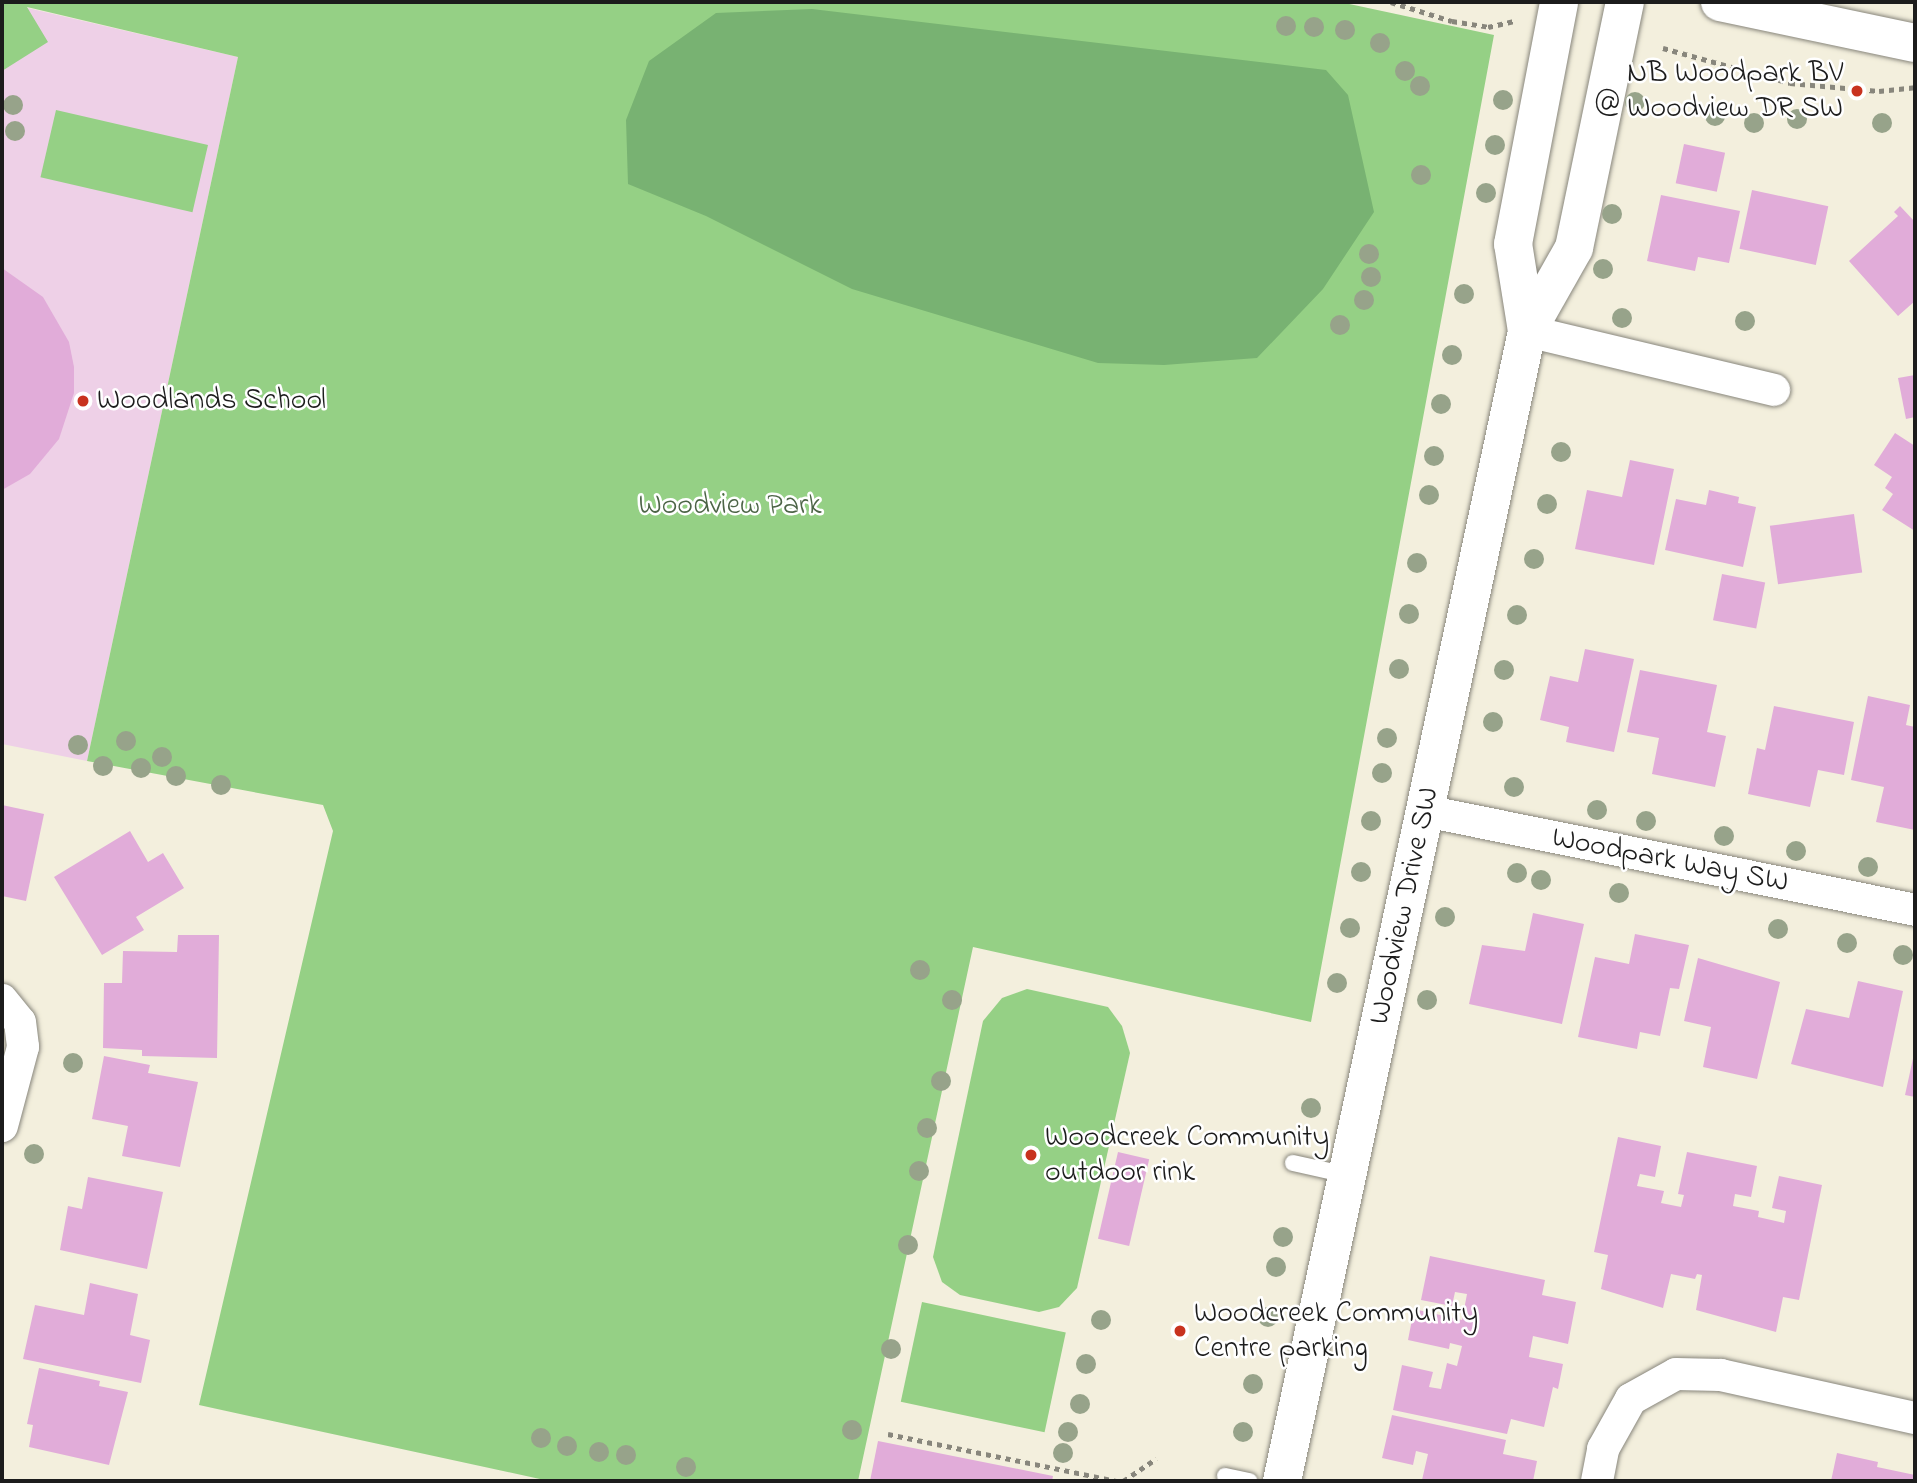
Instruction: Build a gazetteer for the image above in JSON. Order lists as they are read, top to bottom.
{
  "streets": {
    "street": ["Woodpark Way SW", "Woodview Drive SW"]
  },
  "crossings": [
    ["Woodpark Way SW", "Woodview Drive SW"]
  ],
  "parks": ["Woodview Park"],
  "places": [
    "NB Woodpark BV @ Woodview DR SW",
    "Woodlands School",
    "Woodcreek Community outdoor rink",
    "Woodcreek Community Centre parking"
  ]
}
